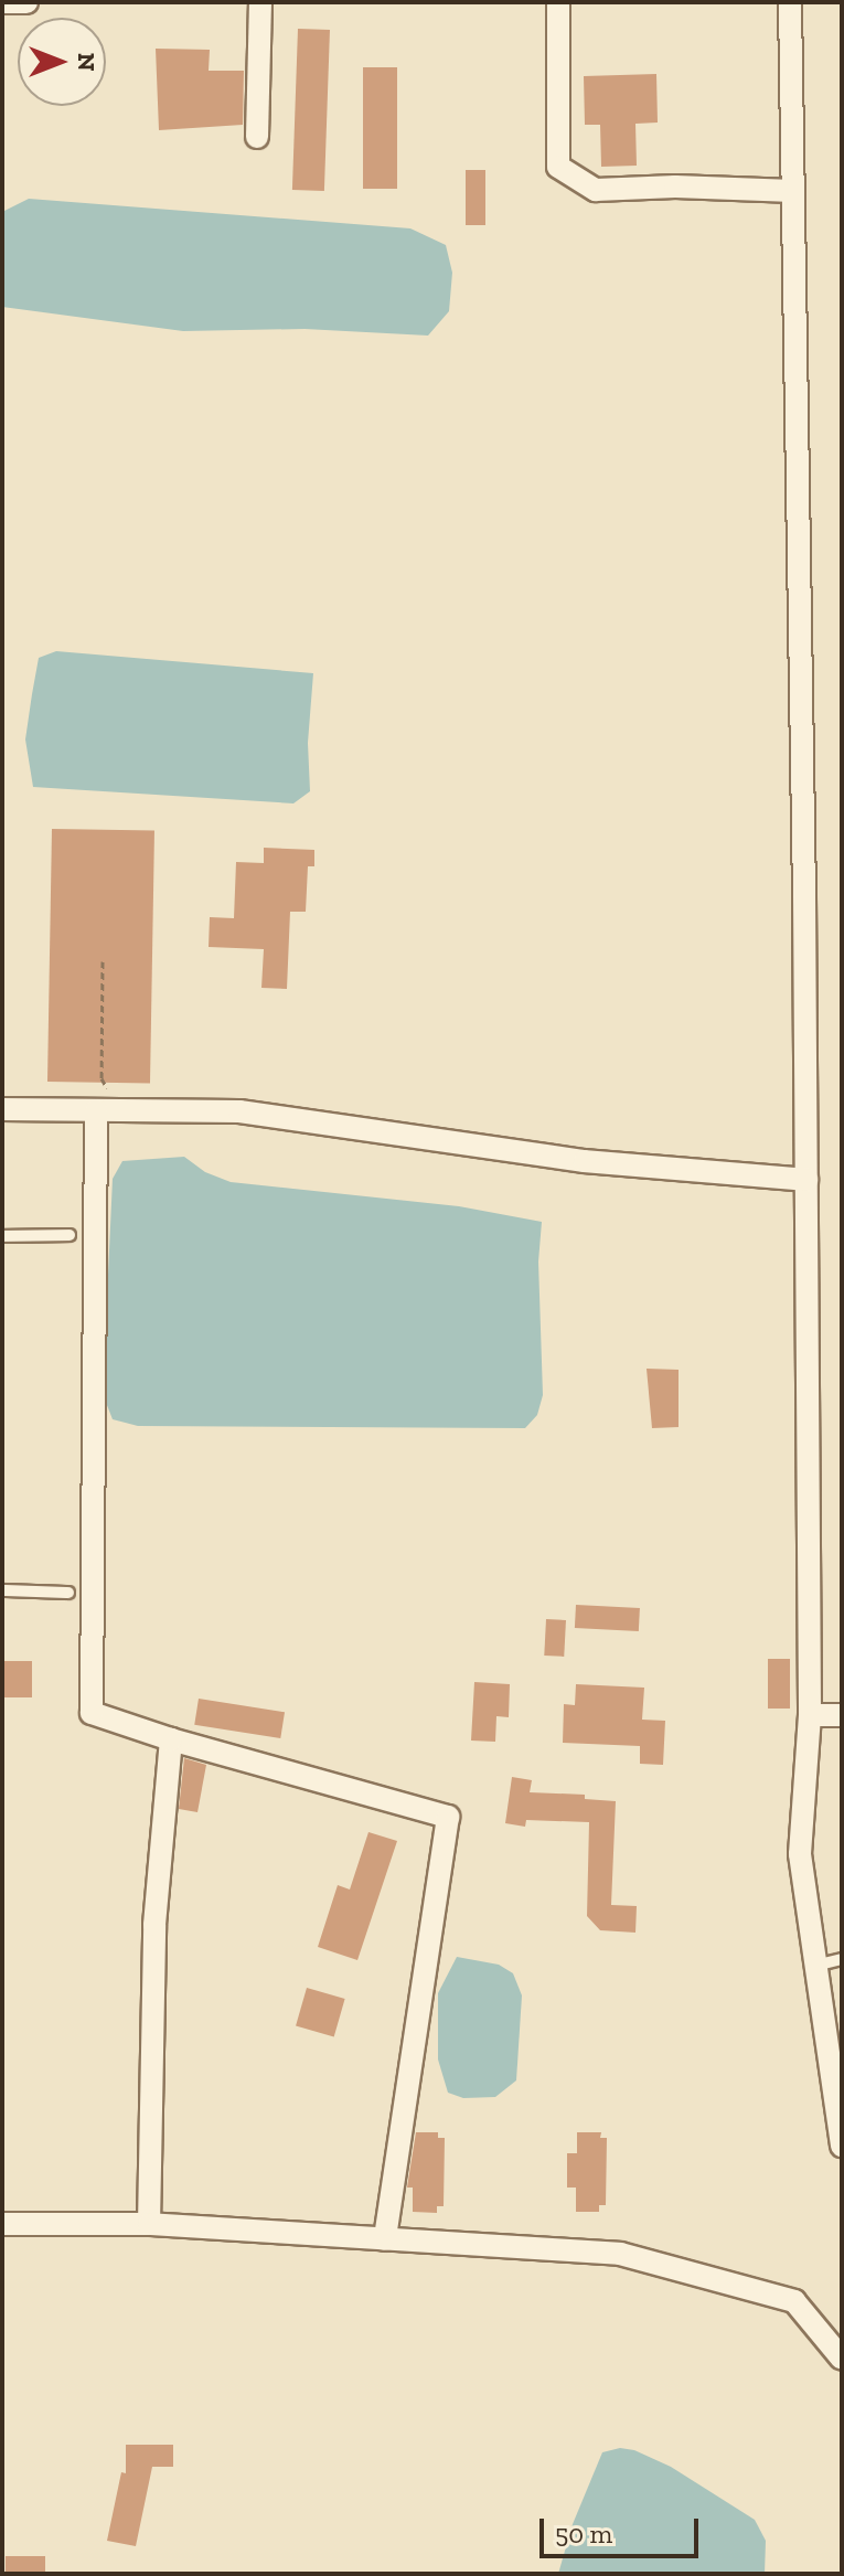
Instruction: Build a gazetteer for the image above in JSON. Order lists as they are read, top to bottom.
{
  "scale_bar": "50 m",
  "north": "right"
}
